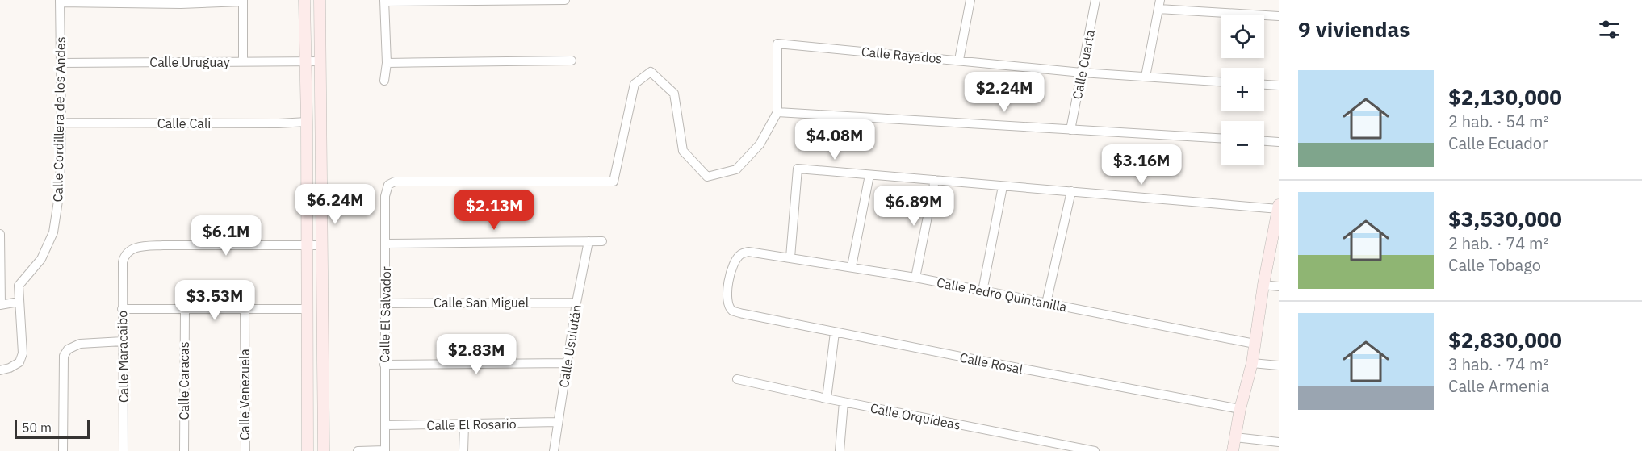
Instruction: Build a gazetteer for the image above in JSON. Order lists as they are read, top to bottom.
{
  "streets": {
    "street": [
      "Calle Rayados",
      "Calle Uruguay",
      "Calle Cuarta",
      "Calle Cordillera de los Andes",
      "Calle Cali",
      "Calle Pedro Quintanilla",
      "Calle San Miguel",
      "Calle El Salvador",
      "Calle Usulután",
      "Calle Maracaibo",
      "Calle Rosal",
      "Calle Caracas",
      "Calle Venezuela",
      "Calle Orquídeas",
      "Calle El Rosario"
    ]
  },
  "crossings": [
    ["Calle Rayados", "Calle Cuarta"],
    ["Calle Rayados", "Calle El Salvador"],
    ["Calle Uruguay", "Calle Cordillera de los Andes"],
    ["Calle Cordillera de los Andes", "Calle Cali"],
    ["Calle Pedro Quintanilla", "Calle Rosal"],
    ["Calle San Miguel", "Calle El Salvador"],
    ["Calle San Miguel", "Calle Usulután"],
    ["Calle El Salvador", "Calle El Rosario"],
    ["Calle Usulután", "Calle El Rosario"]
  ],
  "scale_bar": "50 m",
  "page": {
    "heading": "9 viviendas",
    "map_buttons": ["+", "−"],
    "list": [
      {
        "name": "$2,130,000",
        "note": "2 hab. · 54 m² · Calle Ecuador"
      },
      {
        "name": "$3,530,000",
        "note": "2 hab. · 74 m² · Calle Tobago"
      },
      {
        "name": "$2,830,000",
        "note": "3 hab. · 74 m² · Calle Armenia"
      }
    ],
    "price": [
      "$2.24M",
      "$4.08M",
      "$3.16M",
      "$6.24M",
      "$6.89M",
      "$2.13M",
      "$6.1M",
      "$3.53M",
      "$2.83M"
    ],
    "scale": "50 m"
  }
}
